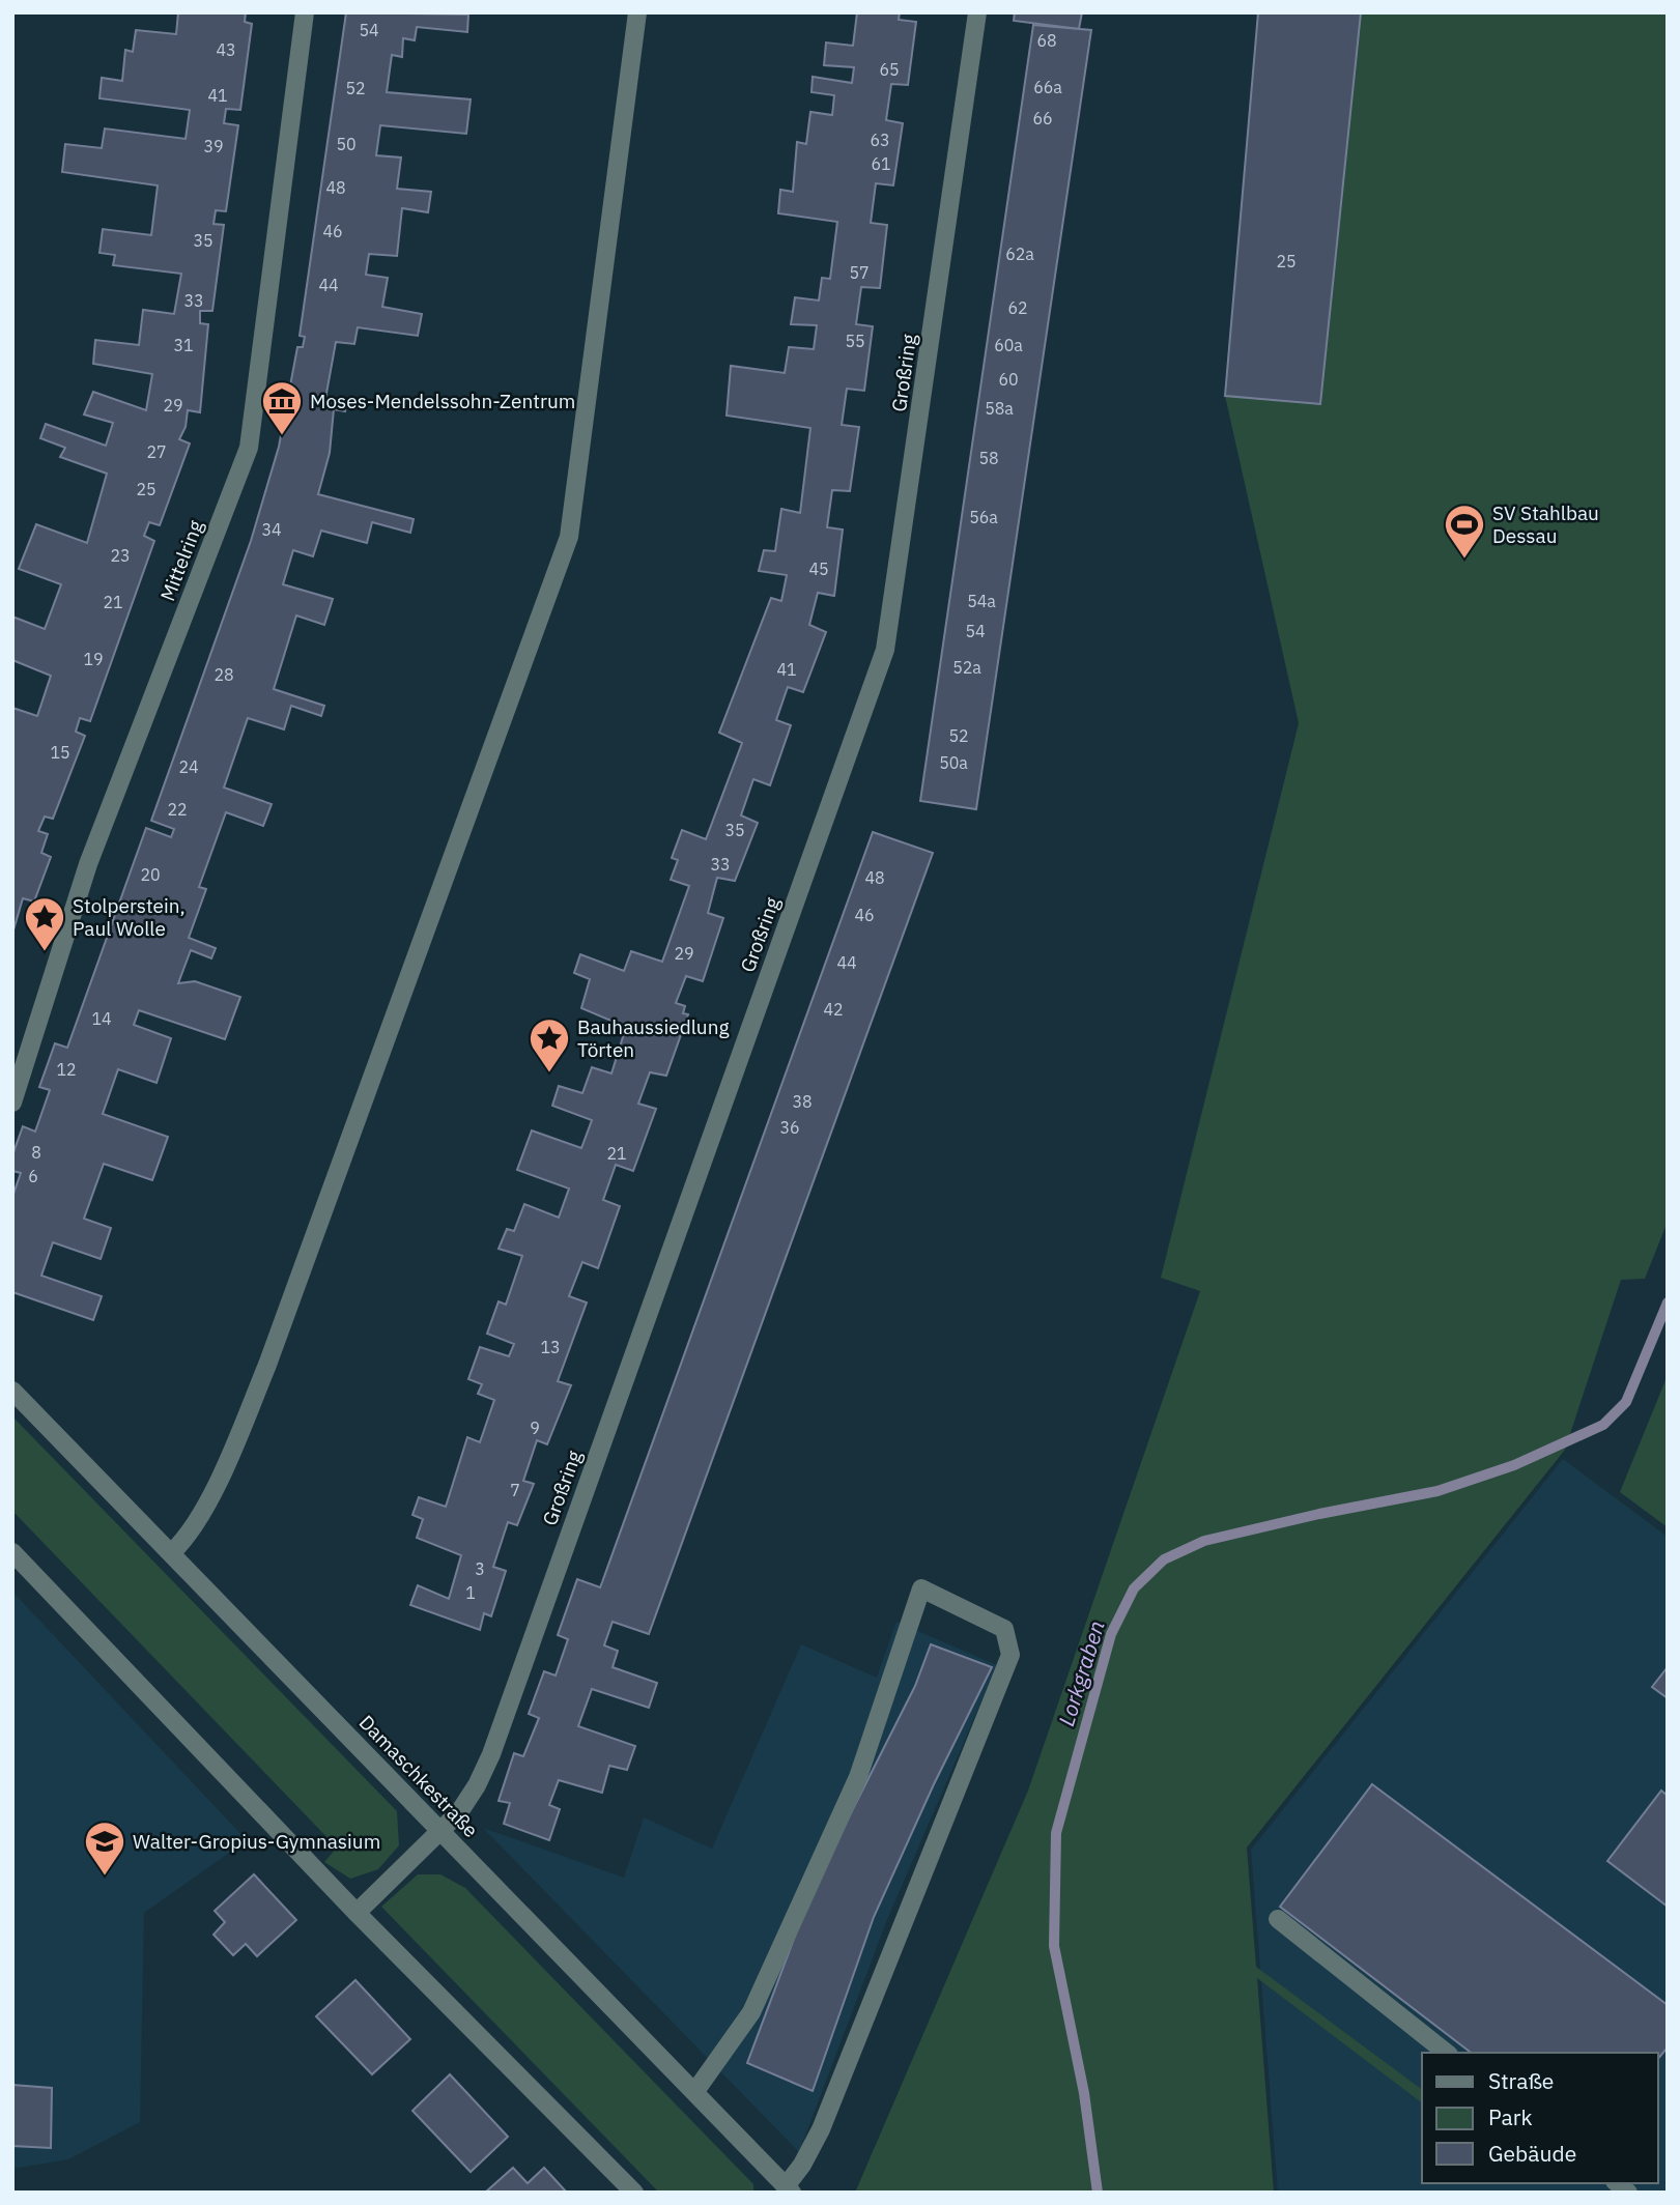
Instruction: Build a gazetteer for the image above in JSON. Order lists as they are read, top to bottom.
{
  "streets": {
    "street": ["Großring", "Mittelring", "Damaschkestraße"]
  },
  "crossings": [
    ["Großring", "Damaschkestraße"]
  ],
  "water": ["Lorkgraben"],
  "places": {
    "museum": ["Moses-Mendelssohn-Zentrum"],
    "sports": ["SV Stahlbau Dessau"],
    "place": ["Stolperstein, Paul Wolle", "Bauhaussiedlung Törten"],
    "school or university": ["Walter-Gropius-Gymnasium"]
  },
  "house_numbers": [
    "54",
    "68",
    "43",
    "65",
    "66a",
    "52",
    "41",
    "66",
    "63",
    "50",
    "39",
    "61",
    "48",
    "46",
    "35",
    "62a",
    "25",
    "57",
    "44",
    "33",
    "62",
    "55",
    "31",
    "60a",
    "60",
    "29",
    "58a",
    "27",
    "58",
    "25",
    "56a",
    "34",
    "23",
    "45",
    "54a",
    "21",
    "54",
    "19",
    "52a",
    "41",
    "28",
    "52",
    "15",
    "50a",
    "24",
    "22",
    "35",
    "33",
    "20",
    "48",
    "46",
    "29",
    "44",
    "42",
    "14",
    "12",
    "38",
    "36",
    "8",
    "21",
    "6",
    "13",
    "9",
    "7",
    "3",
    "1"
  ],
  "legend": ["Straße", "Park", "Gebäude"]
}
